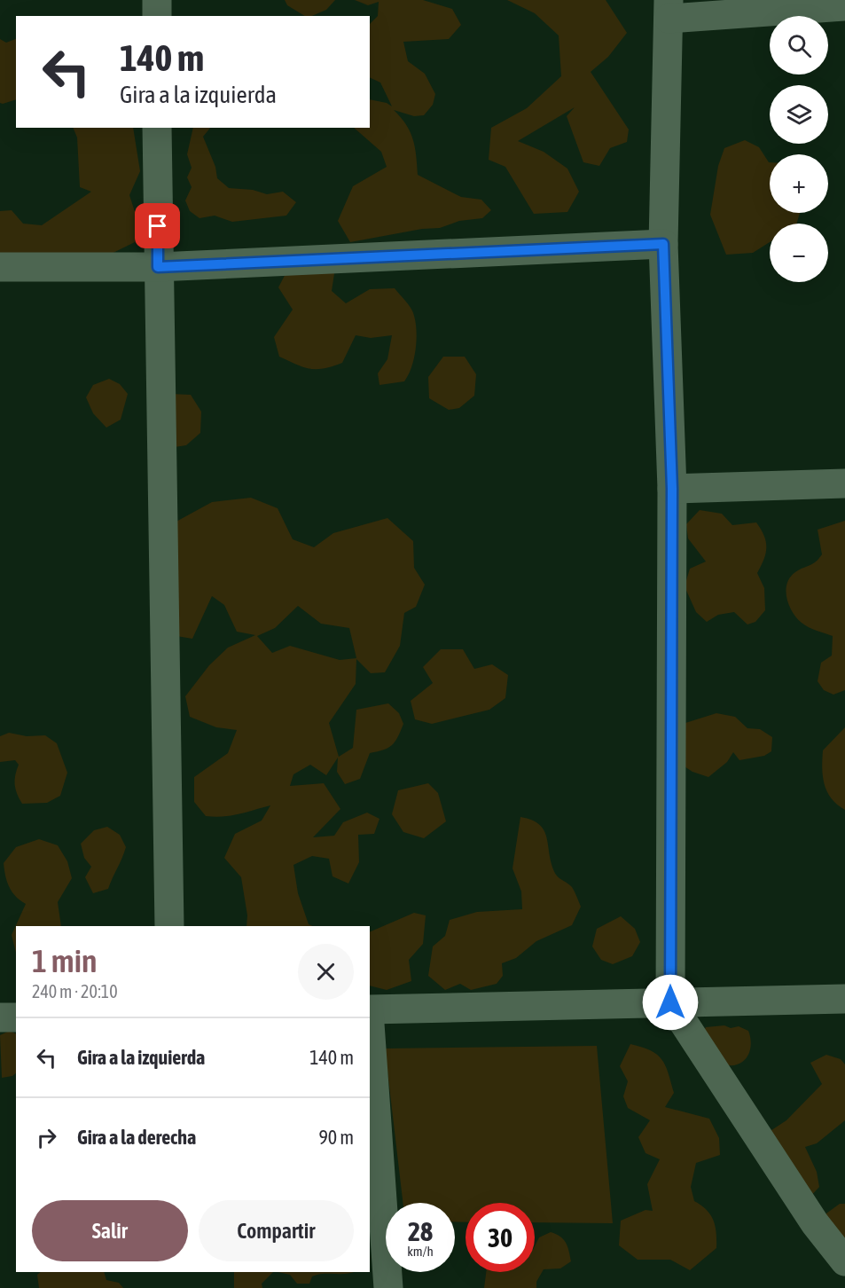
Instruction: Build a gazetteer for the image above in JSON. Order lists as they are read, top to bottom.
{
  "page": {
    "map_buttons": ["+", "−"],
    "turn": ["140 m", "Gira a la izquierda"],
    "heading": ["1 min", "240 m · 20:10"],
    "list": [
      {
        "name": "Gira a la izquierda",
        "value": "140 m"
      },
      {
        "name": "Gira a la derecha",
        "value": "90 m"
      }
    ],
    "buttons": ["Salir", "Compartir"],
    "speed": "28 km/h",
    "limit": "30"
  }
}
